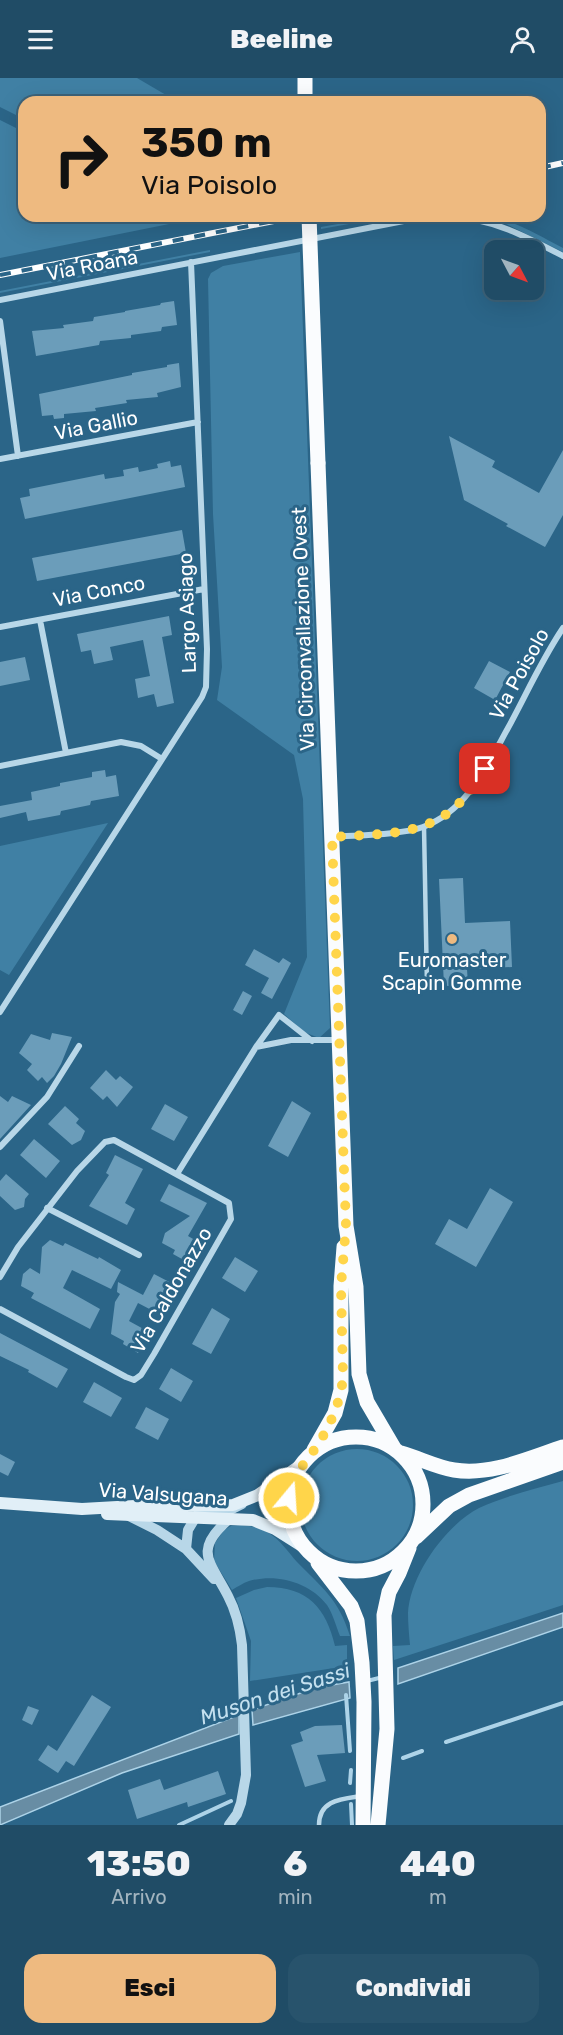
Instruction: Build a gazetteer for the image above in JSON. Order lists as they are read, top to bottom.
{
  "streets": {
    "main road": ["Via Circonvallazione Ovest", "Via Valsugana"],
    "street": [
      "Via Roana",
      "Via Gallio",
      "Via Conco",
      "Largo Asiago",
      "Via Poisolo",
      "Via Caldonazzo"
    ]
  },
  "crossings": [
    ["Via Roana", "Largo Asiago"],
    ["Via Gallio", "Largo Asiago"],
    ["Via Conco", "Largo Asiago"],
    ["Via Circonvallazione Ovest", "Via Poisolo"],
    ["Via Circonvallazione Ovest", "Via Valsugana"]
  ],
  "water": ["Muson dei Sassi"],
  "places": ["Euromaster Scapin Gomme"],
  "north": "bottom right",
  "page": {
    "header": "Beeline",
    "turn": ["350 m", "Via Poisolo"],
    "eta": [
      "13:50",
      "Arrivo",
      "6",
      "min",
      "440",
      "m"
    ],
    "buttons": ["Esci", "Condividi"]
  }
}
